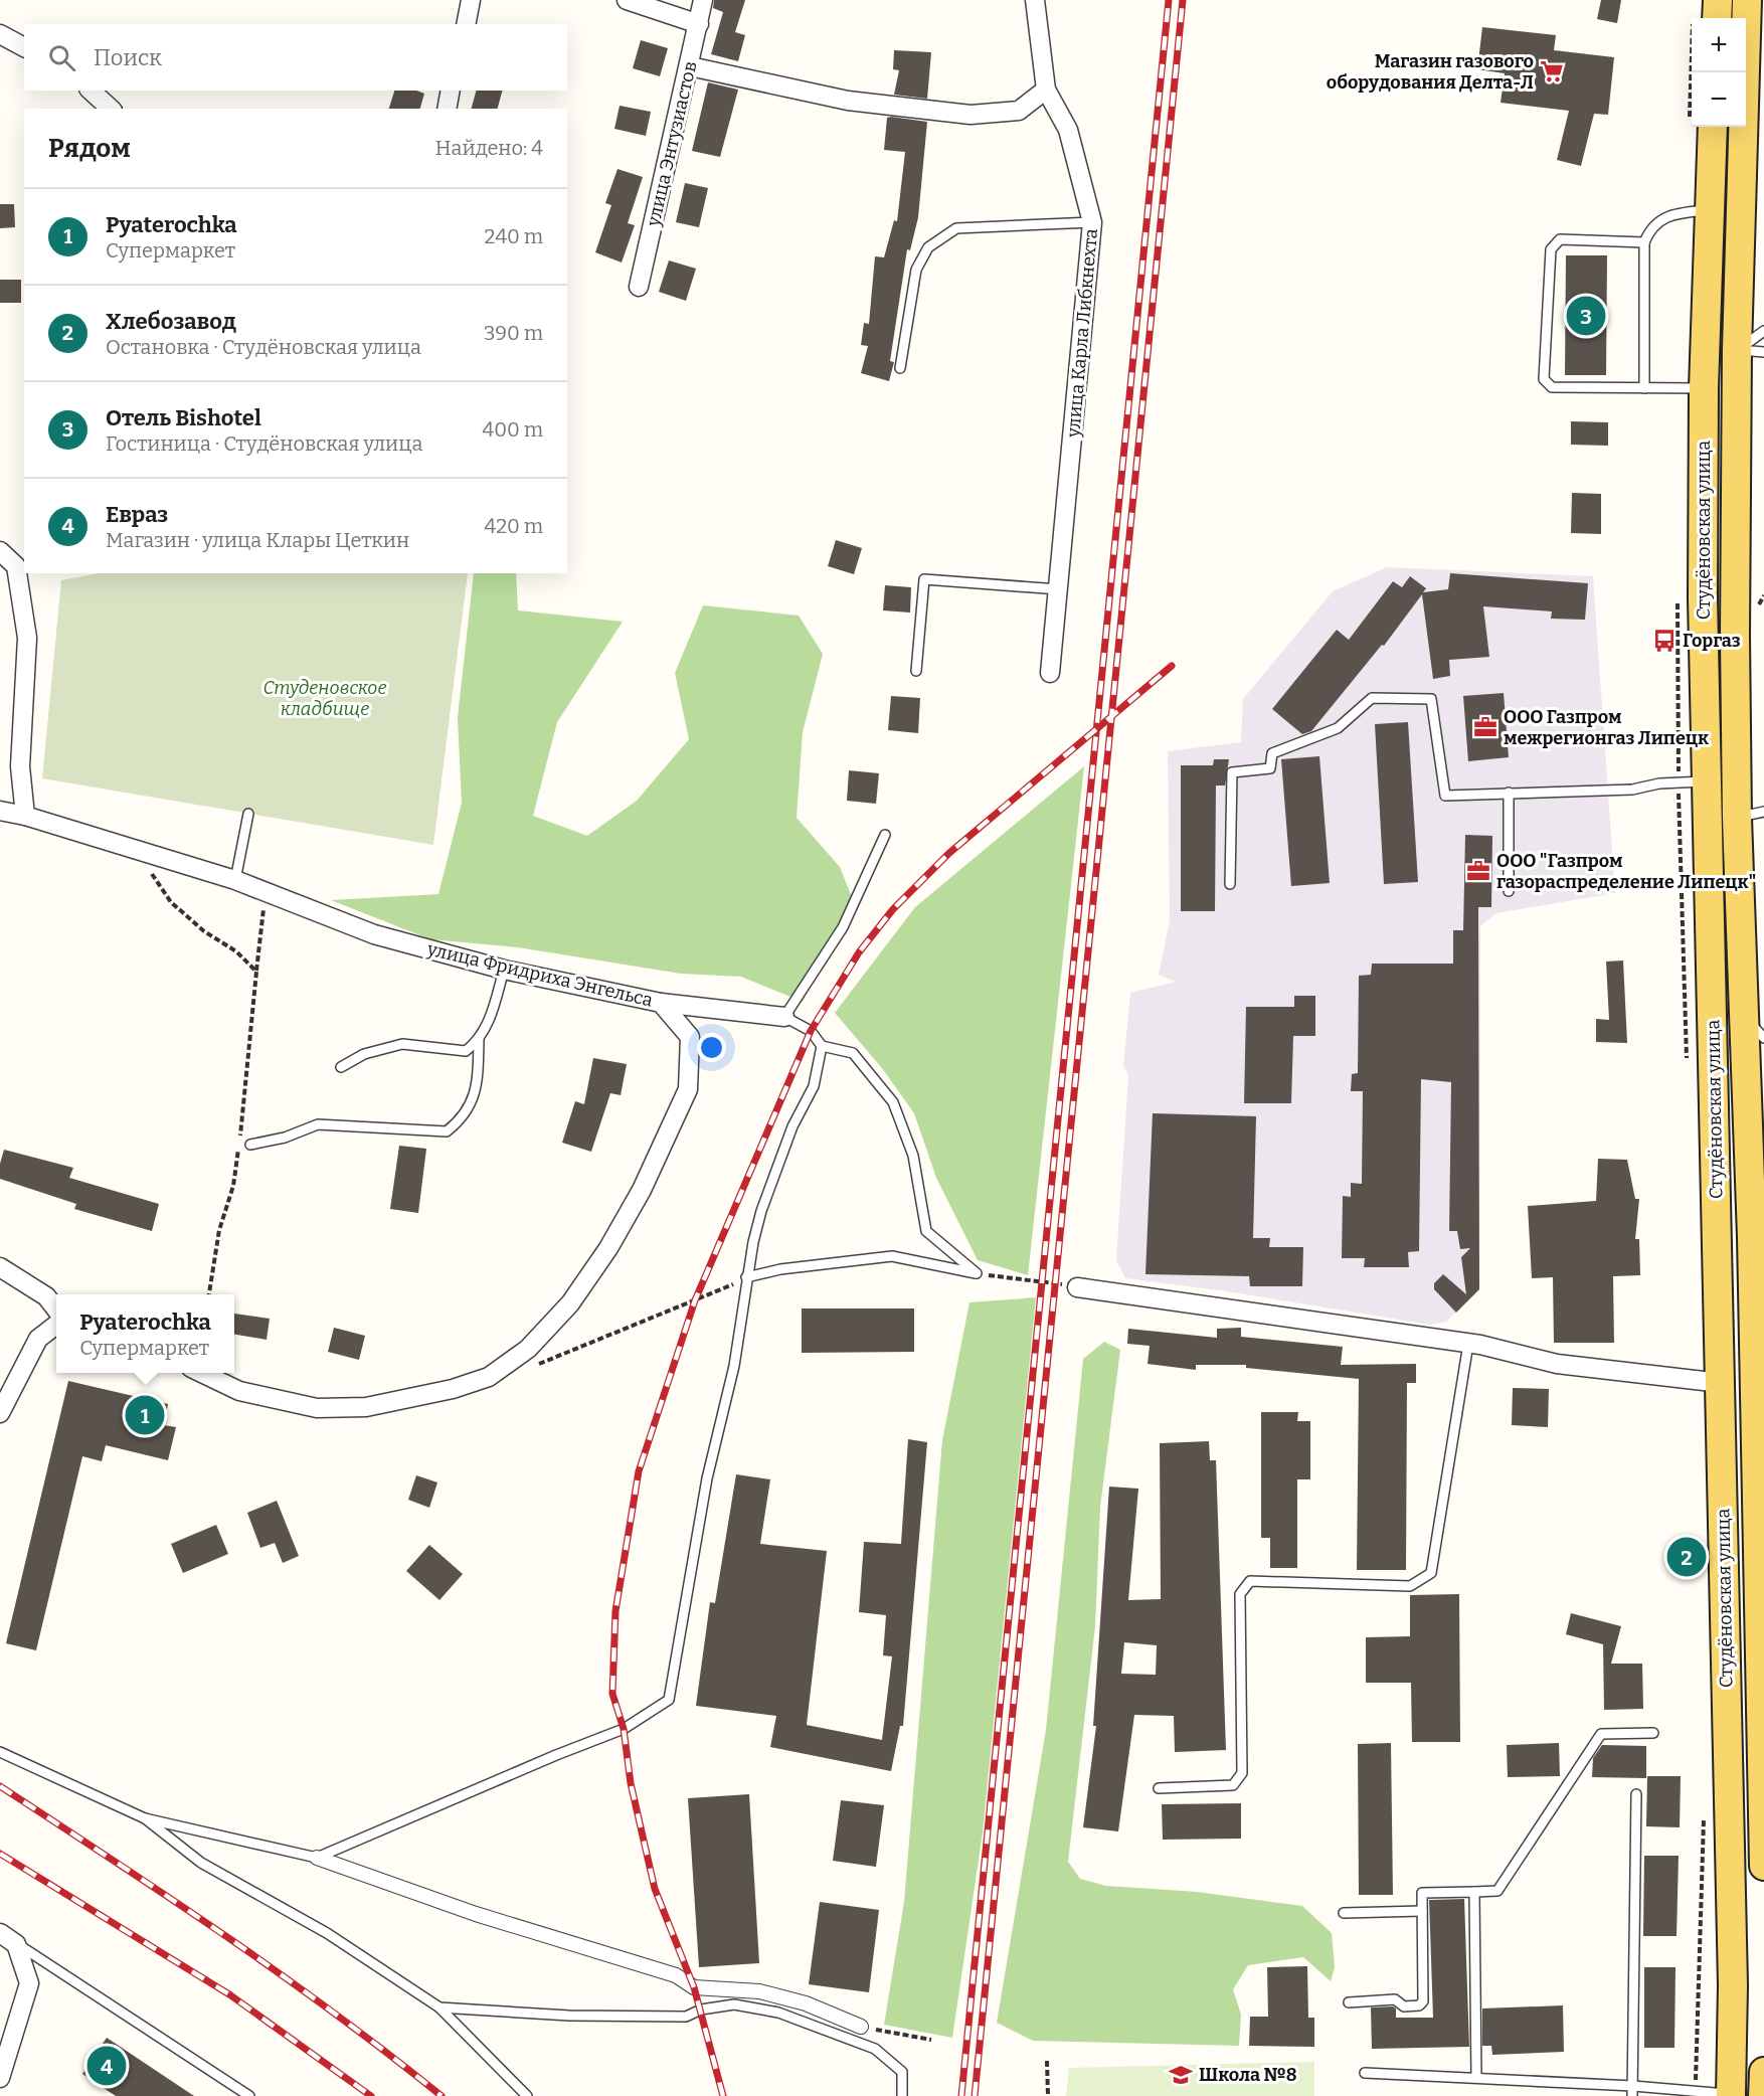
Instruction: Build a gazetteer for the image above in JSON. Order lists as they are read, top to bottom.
{
  "streets": {
    "main road": ["Студёновская улица"],
    "street": ["улица Энтузиастов", "улица Карла Либкнехта", "улица Фридриха Энгельса"]
  },
  "parks": ["Студеновское кладбище"],
  "places": {
    "supermarket": ["Магазин газового оборудования Делта-Л"],
    "bus stop": ["Горгаз"],
    "office": ["ООО Газпром межрегионгаз Липецк", "ООО \"Газпром газораспределение Липецк\""],
    "school or university": ["Школа №8"]
  },
  "page": {
    "map_buttons": ["+", "−"],
    "search": "Поиск",
    "heading": ["Рядом", "Найдено: 4"],
    "list": [
      {
        "mark": "1",
        "name": "Pyaterochka",
        "note": "Супермаркет",
        "value": "240 m"
      },
      {
        "mark": "2",
        "name": "Хлебозавод",
        "note": "Остановка · Студёновская улица",
        "value": "390 m"
      },
      {
        "mark": "3",
        "name": "Отель Bishotel",
        "note": "Гостиница · Студёновская улица",
        "value": "400 m"
      },
      {
        "mark": "4",
        "name": "Евраз",
        "note": "Магазин · улица Клары Цеткин",
        "value": "420 m"
      }
    ],
    "pins": [
      "3",
      "1",
      "2",
      "4"
    ],
    "popup": ["Pyaterochka", "Супермаркет"]
  }
}
